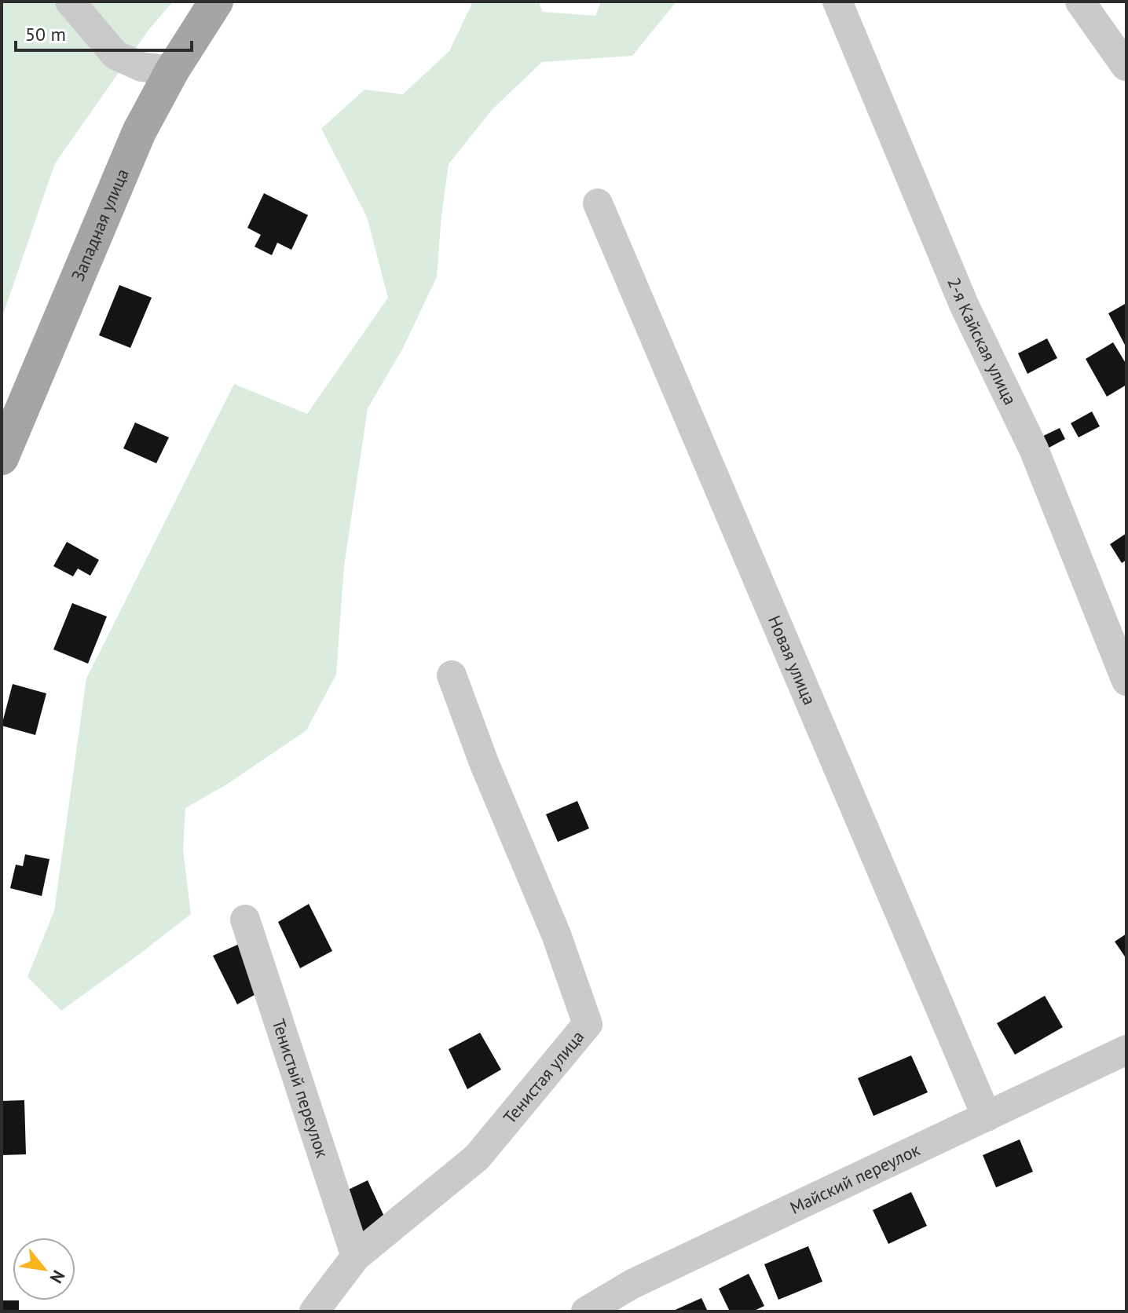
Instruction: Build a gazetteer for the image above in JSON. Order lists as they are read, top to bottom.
{
  "streets": {
    "main road": ["Западная улица"],
    "street": [
      "2-я Кайская улица",
      "Новая улица",
      "Тенистая улица",
      "Тенистый переулок",
      "Майский переулок"
    ]
  },
  "crossings": [
    ["Новая улица", "Майский переулок"],
    ["Тенистая улица", "Тенистый переулок"]
  ],
  "scale_bar": "50 m",
  "north": "bottom right"
}
